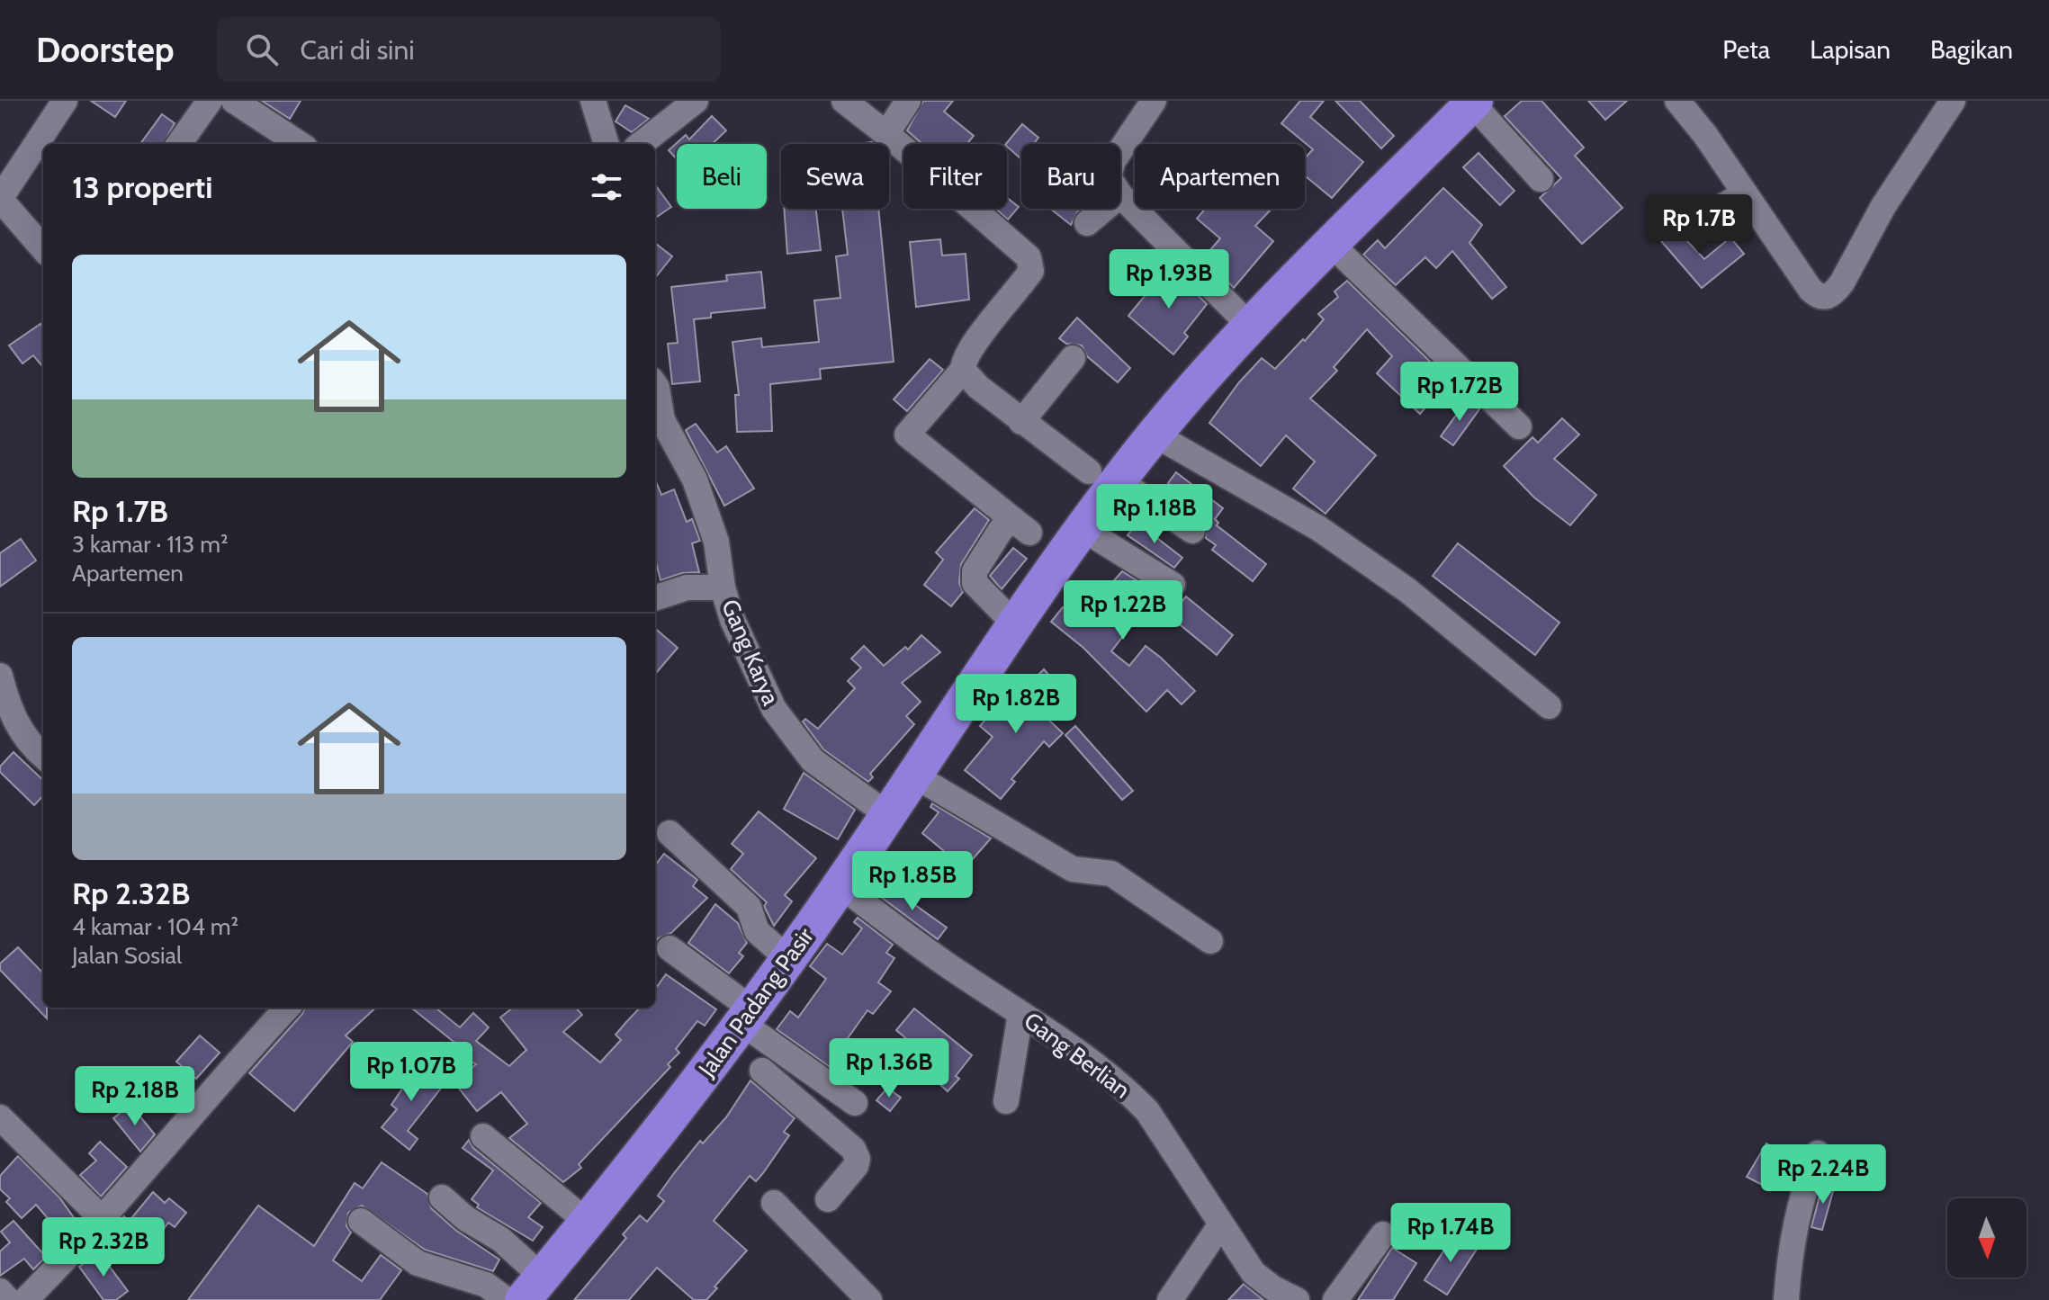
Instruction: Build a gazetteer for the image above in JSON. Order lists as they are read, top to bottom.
{
  "streets": {
    "highway": ["Jalan Padang Pasir"],
    "street": ["Gang Karya", "Gang Berlian"]
  },
  "crossings": [
    ["Gang Karya", "Jalan Padang Pasir"],
    ["Jalan Padang Pasir", "Gang Berlian"]
  ],
  "north": "bottom",
  "page": {
    "header": "Doorstep",
    "search": "Cari di sini",
    "nav": ["Peta", "Lapisan", "Bagikan"],
    "chip": [
      "Beli",
      "Sewa",
      "Filter",
      "Baru",
      "Apartemen"
    ],
    "heading": "13 properti",
    "price": [
      "Rp 1.7B",
      "Rp 1.93B",
      "Rp 1.72B",
      "Rp 1.18B",
      "Rp 1.22B",
      "Rp 1.82B",
      "Rp 1.85B",
      "Rp 1.36B",
      "Rp 1.07B",
      "Rp 2.18B",
      "Rp 2.24B",
      "Rp 1.74B",
      "Rp 2.32B"
    ],
    "list": [
      {
        "name": "Rp 1.7B",
        "note": "3 kamar · 113 m² · Apartemen"
      },
      {
        "name": "Rp 2.32B",
        "note": "4 kamar · 104 m² · Jalan Sosial"
      }
    ]
  }
}
